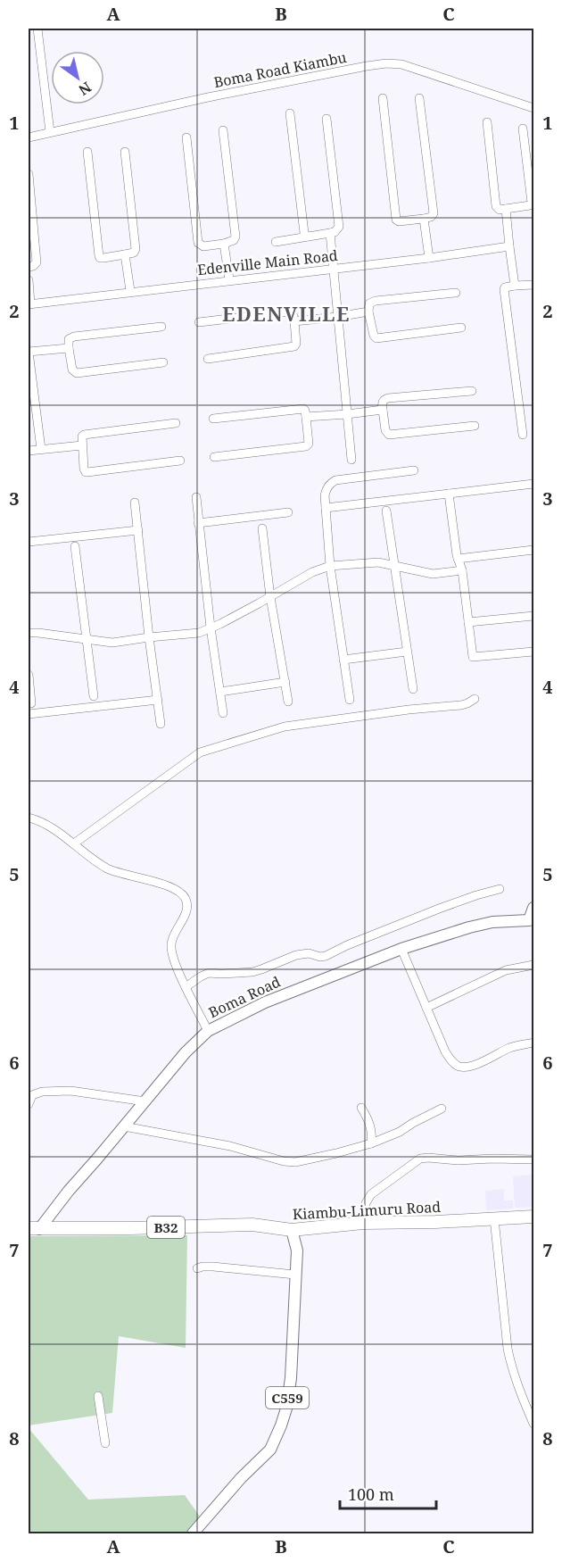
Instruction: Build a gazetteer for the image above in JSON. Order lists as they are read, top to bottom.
{
  "streets": {
    "highway": ["Kiambu-Limuru Road", "B32"],
    "main road": ["Boma Road", "C559"],
    "street": ["Boma Road Kiambu", "Edenville Main Road"]
  },
  "crossings": [
    ["Boma Road", "Kiambu-Limuru Road"],
    ["Kiambu-Limuru Road", "C559"]
  ],
  "districts": ["EDENVILLE"],
  "scale_bar": "100 m",
  "north": "bottom right",
  "grid": {
    "columns": ["A", "B", "C"],
    "rows": [
      "1",
      "2",
      "3",
      "4",
      "5",
      "6",
      "7",
      "8"
    ]
  }
}
